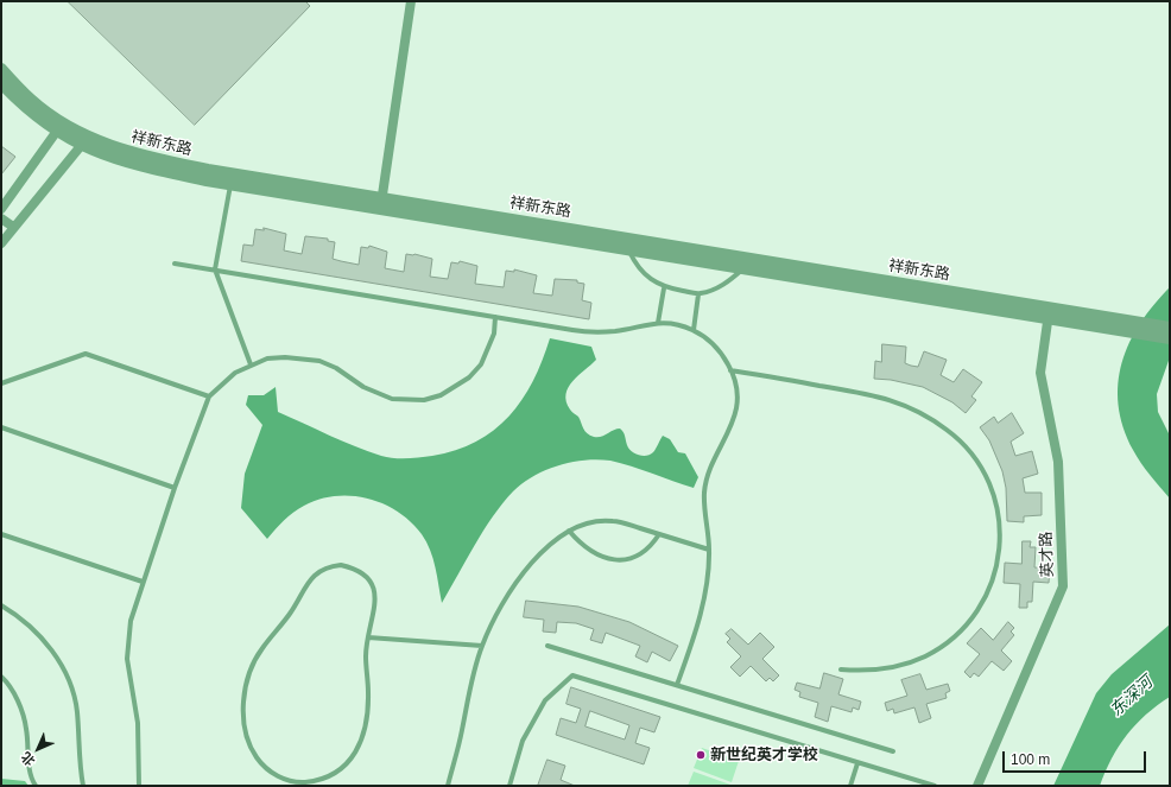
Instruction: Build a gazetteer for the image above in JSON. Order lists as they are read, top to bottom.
{
  "streets": {
    "street": ["祥新东路", "英才路"]
  },
  "crossings": [
    ["祥新东路", "英才路"]
  ],
  "water": ["东深河"],
  "places": ["新世纪英才学校"],
  "scale_bar": "100 m",
  "north": "bottom left"
}
